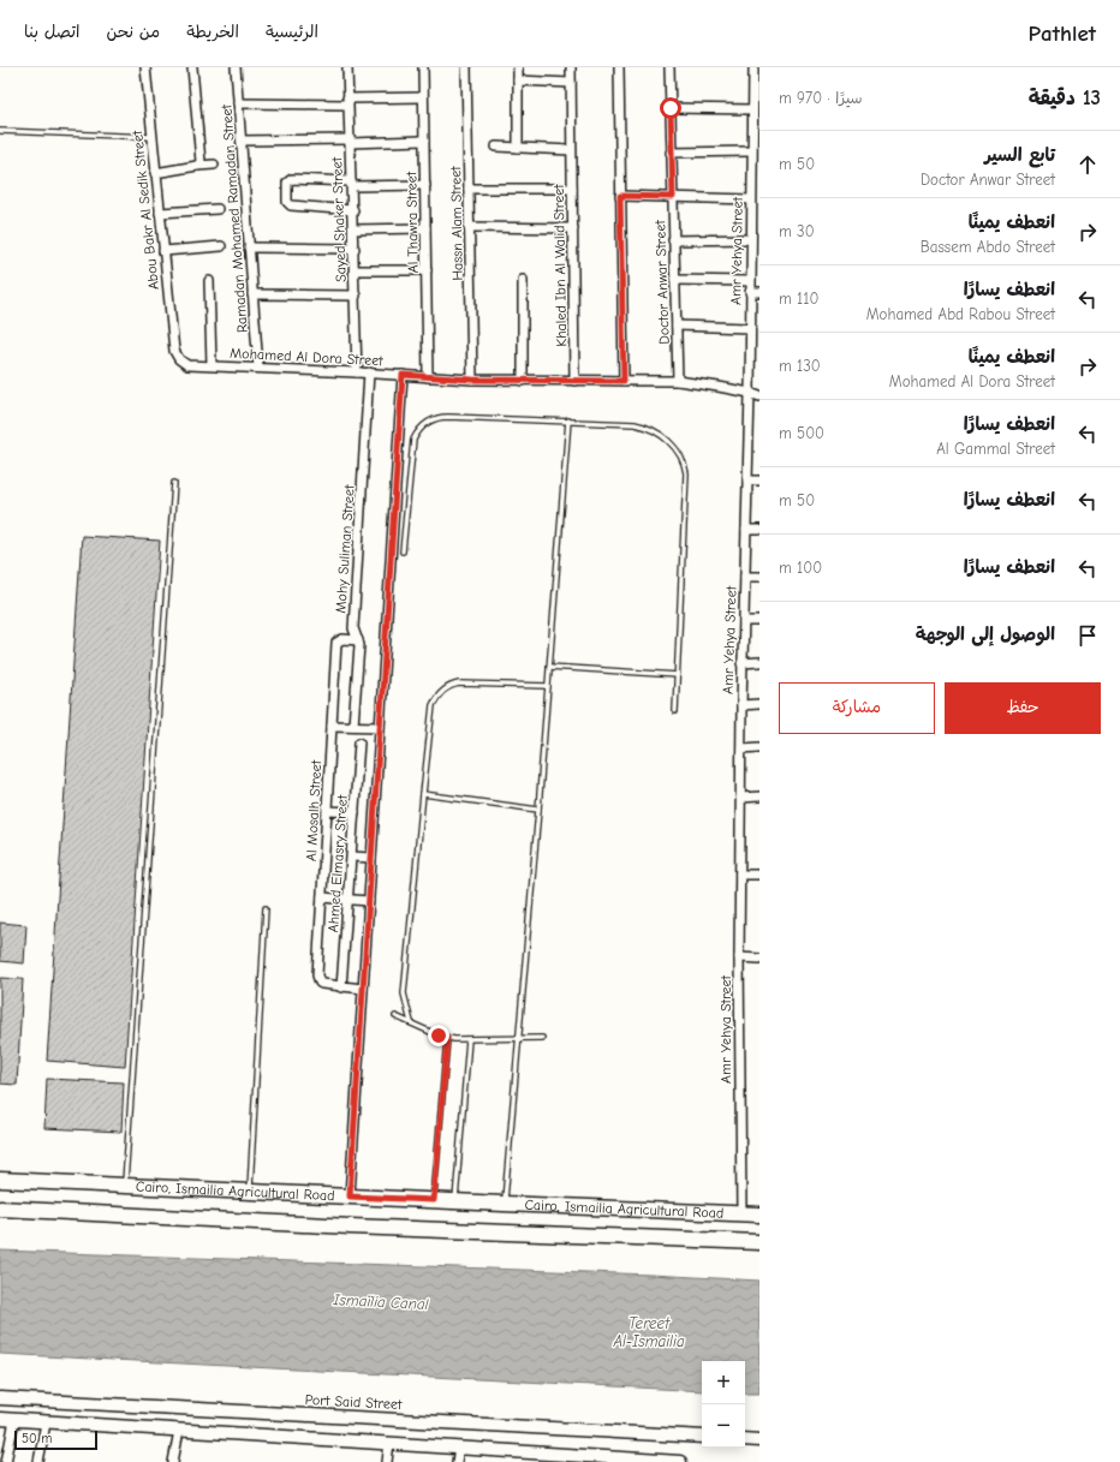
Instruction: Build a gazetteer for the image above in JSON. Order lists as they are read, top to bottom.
{
  "streets": {
    "main road": ["Cairo, Ismailia Agricultural Road", "Port Said Street"],
    "street": [
      "Abou Bakr Al Sedik Street",
      "Ramadan Mohamed Ramadan Street",
      "Sayed Shaker Street",
      "Al Thawra Street",
      "Hassn Alam Street",
      "Amr Yehya Street",
      "Khaled Ibn Al Walid Street",
      "Doctor Anwar Street",
      "Mohamed Al Dora Street",
      "Mohy Suliman Street",
      "Al Mosalh Street",
      "Ahmed Elmasry Street"
    ]
  },
  "crossings": [
    ["Abou Bakr Al Sedik Street", "Mohamed Al Dora Street"],
    ["Ramadan Mohamed Ramadan Street", "Mohamed Al Dora Street"],
    ["Sayed Shaker Street", "Mohamed Al Dora Street"],
    ["Al Thawra Street", "Mohamed Al Dora Street"],
    ["Hassn Alam Street", "Mohamed Al Dora Street"],
    ["Amr Yehya Street", "Mohamed Al Dora Street"],
    ["Amr Yehya Street", "Cairo, Ismailia Agricultural Road"],
    ["Khaled Ibn Al Walid Street", "Mohamed Al Dora Street"],
    ["Doctor Anwar Street", "Mohamed Al Dora Street"],
    ["Mohamed Al Dora Street", "Mohy Suliman Street"],
    ["Mohy Suliman Street", "Al Mosalh Street"],
    ["Al Mosalh Street", "Ahmed Elmasry Street"]
  ],
  "water": ["Ismaïlia Canal", "Tereet Al-Ismailia"],
  "scale_bar": "50 m",
  "page": {
    "header": "Pathlet",
    "nav": [
      "الرئيسية",
      "الخريطة",
      "من نحن",
      "اتصل بنا"
    ],
    "heading": ["13 دقيقة", "سيرًا · 970 m"],
    "list": [
      ["تابع السير", "Doctor Anwar Street", "50 m"],
      ["انعطف يمينًا", "Bassem Abdo Street", "30 m"],
      ["انعطف يسارًا", "Mohamed Abd Rabou Street", "110 m"],
      ["انعطف يمينًا", "Mohamed Al Dora Street", "130 m"],
      ["انعطف يسارًا", "Al Gammal Street", "500 m"],
      ["انعطف يسارًا", "50 m"],
      ["انعطف يسارًا", "100 m"],
      "الوصول إلى الوجهة"
    ],
    "buttons": ["حفظ", "مشاركة"],
    "map_buttons": ["+", "−"],
    "scale": "50 m"
  }
}
